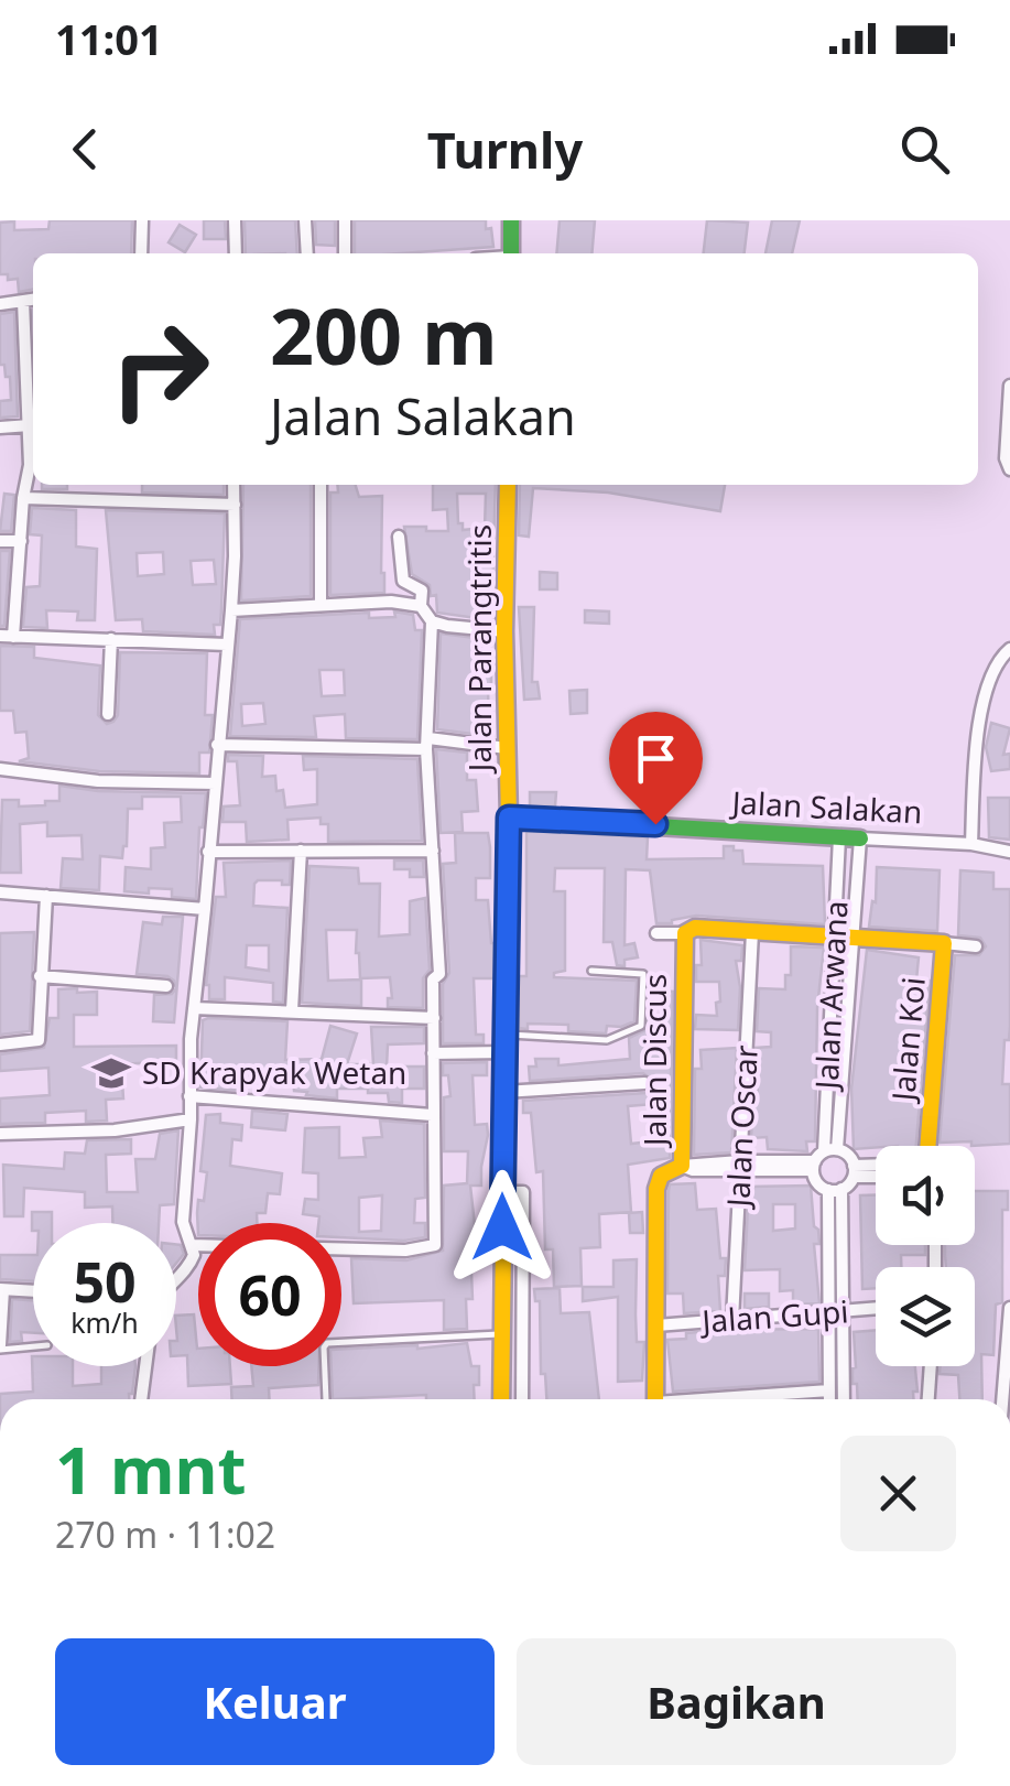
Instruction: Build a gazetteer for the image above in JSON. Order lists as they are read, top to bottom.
{
  "streets": {
    "street": [
      "Jalan Parangtritis",
      "Jalan Salakan",
      "Jalan Arwana",
      "Jalan Koi",
      "Jalan Discus",
      "Jalan Oscar",
      "Jalan Gupi"
    ]
  },
  "crossings": [
    ["Jalan Parangtritis", "Jalan Salakan"],
    ["Jalan Salakan", "Jalan Arwana"],
    ["Jalan Arwana", "Jalan Koi"],
    ["Jalan Koi", "Jalan Discus"],
    ["Jalan Koi", "Jalan Oscar"],
    ["Jalan Oscar", "Jalan Gupi"]
  ],
  "places": {
    "school or university": ["SD Krapyak Wetan"]
  },
  "page": {
    "status": "11:01",
    "header": "Turnly",
    "turn": ["200 m", "Jalan Salakan"],
    "speed": "50 km/h",
    "limit": "60",
    "heading": ["1 mnt", "270 m · 11:02"],
    "buttons": ["Keluar", "Bagikan"]
  }
}
